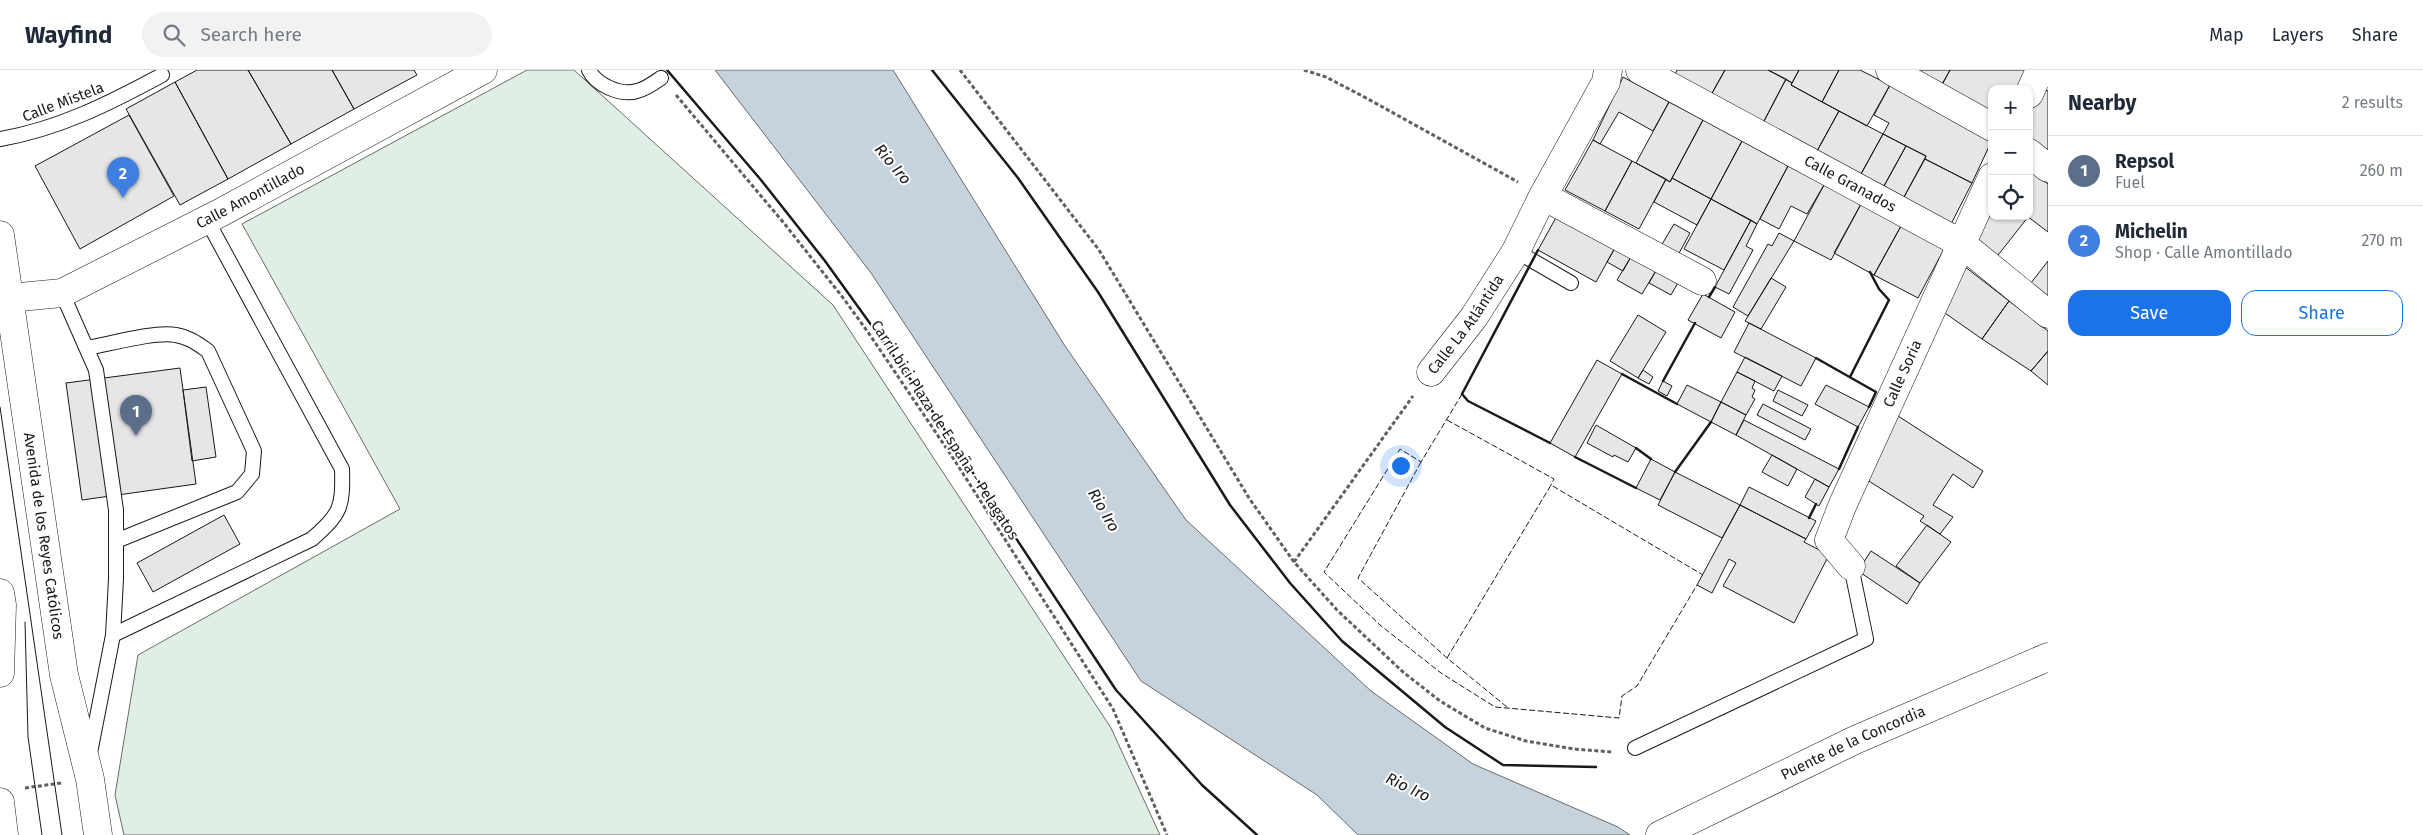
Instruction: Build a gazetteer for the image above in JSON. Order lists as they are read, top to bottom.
{
  "streets": {
    "street": [
      "Calle Granados",
      "Calle Amontillado",
      "Calle La Atlántida",
      "Calle Soria",
      "Avenida de los Reyes Católicos",
      "Puente de la Concordia"
    ],
    "lane": ["Calle Mistela"],
    "path": ["Carril bici Plaza de España - Pelagatos"]
  },
  "crossings": [
    ["Calle Granados", "Calle Soria"],
    ["Calle Amontillado", "Avenida de los Reyes Católicos"]
  ],
  "water": ["Rio Iro"],
  "page": {
    "header": "Wayfind",
    "search": "Search here",
    "nav": ["Map", "Layers", "Share"],
    "heading": ["Nearby", "2 results"],
    "map_buttons": ["+", "−"],
    "list": [
      {
        "mark": "1",
        "name": "Repsol",
        "note": "Fuel",
        "value": "260 m"
      },
      {
        "mark": "2",
        "name": "Michelin",
        "note": "Shop · Calle Amontillado",
        "value": "270 m"
      }
    ],
    "pins": ["2", "1"],
    "buttons": ["Save", "Share"]
  }
}
